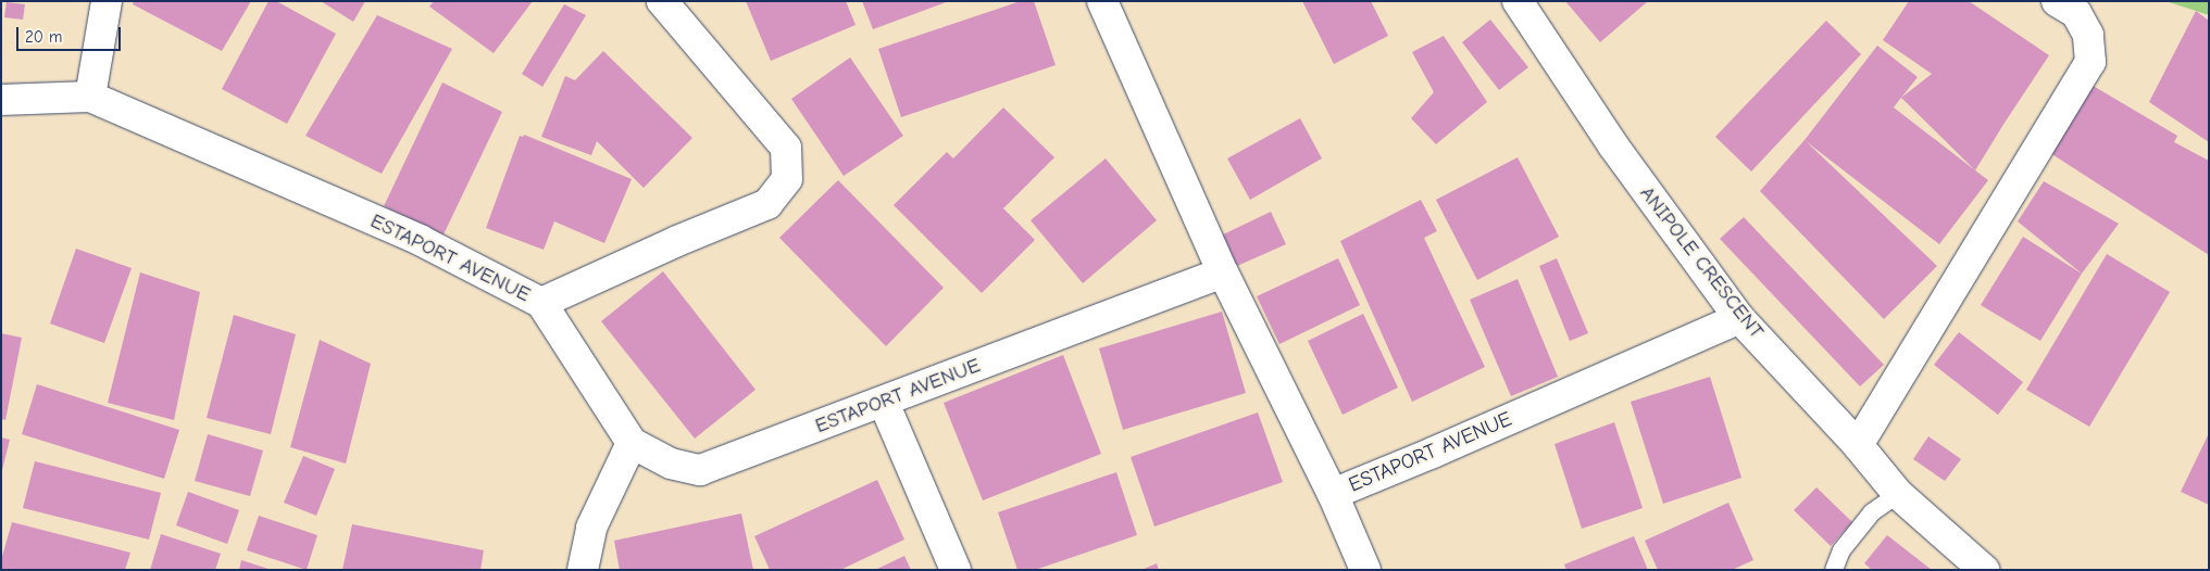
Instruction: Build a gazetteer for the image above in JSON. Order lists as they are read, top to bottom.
{
  "streets": {
    "street": ["ESTAPORT AVENUE", "ANIPOLE CRESCENT"]
  },
  "crossings": [
    ["ESTAPORT AVENUE", "ANIPOLE CRESCENT"]
  ],
  "scale_bar": "20 m"
}
